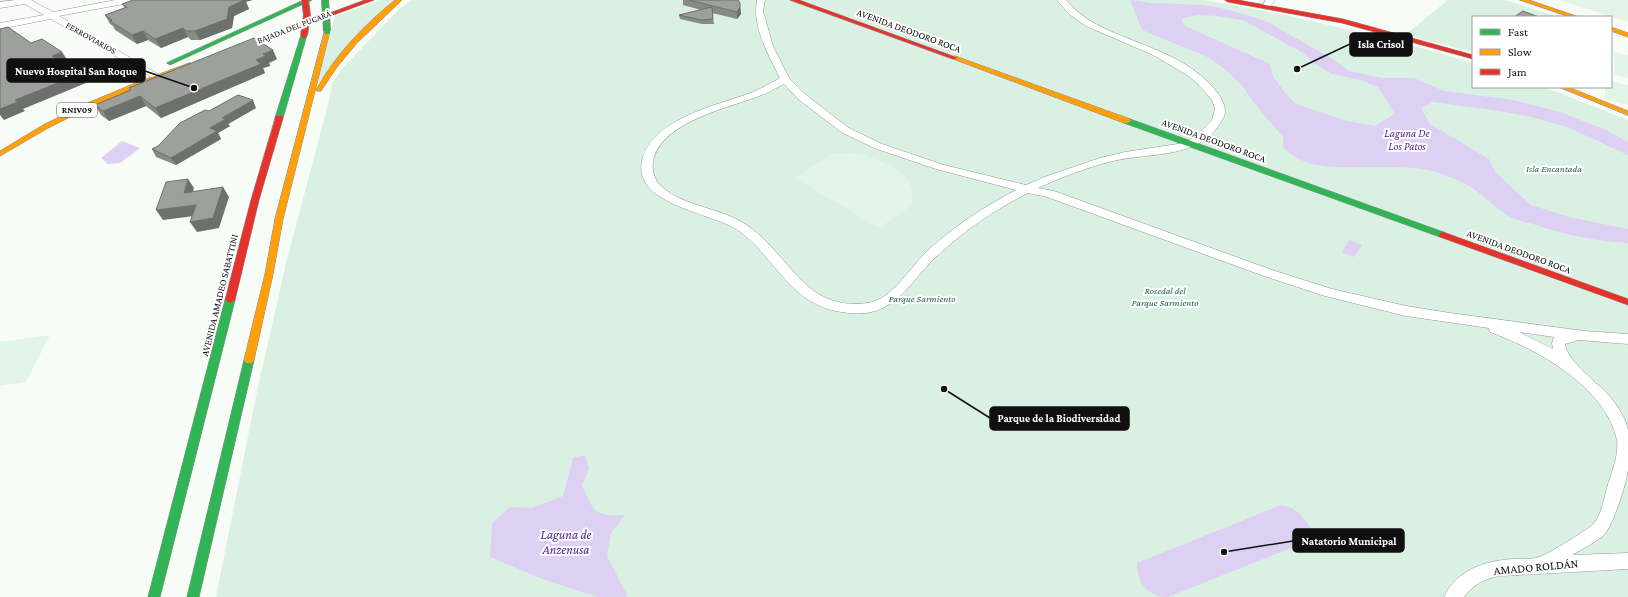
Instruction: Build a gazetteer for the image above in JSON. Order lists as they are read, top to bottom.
{
  "streets": {
    "main road": [
      "BAJADA DEL PUCARÁ",
      "AVENIDA DEODORO ROCA",
      "RN1V09",
      "AVENIDA AMADEO SABATTINI"
    ],
    "street": ["FERROVIARIOS", "AMADO ROLDÁN"]
  },
  "crossings": [
    ["BAJADA DEL PUCARÁ", "FERROVIARIOS"],
    ["BAJADA DEL PUCARÁ", "RN1V09"]
  ],
  "water": ["Laguna De Los Patos", "Laguna de Anzenusa"],
  "parks": ["Isla Encantada", "Rosedal del Parque Sarmiento", "Parque Sarmiento"],
  "places": [
    "Isla Crisol",
    "Nuevo Hospital San Roque",
    "Parque de la Biodiversidad",
    "Natatorio Municipal"
  ],
  "legend": ["Fast", "Slow", "Jam"]
}
